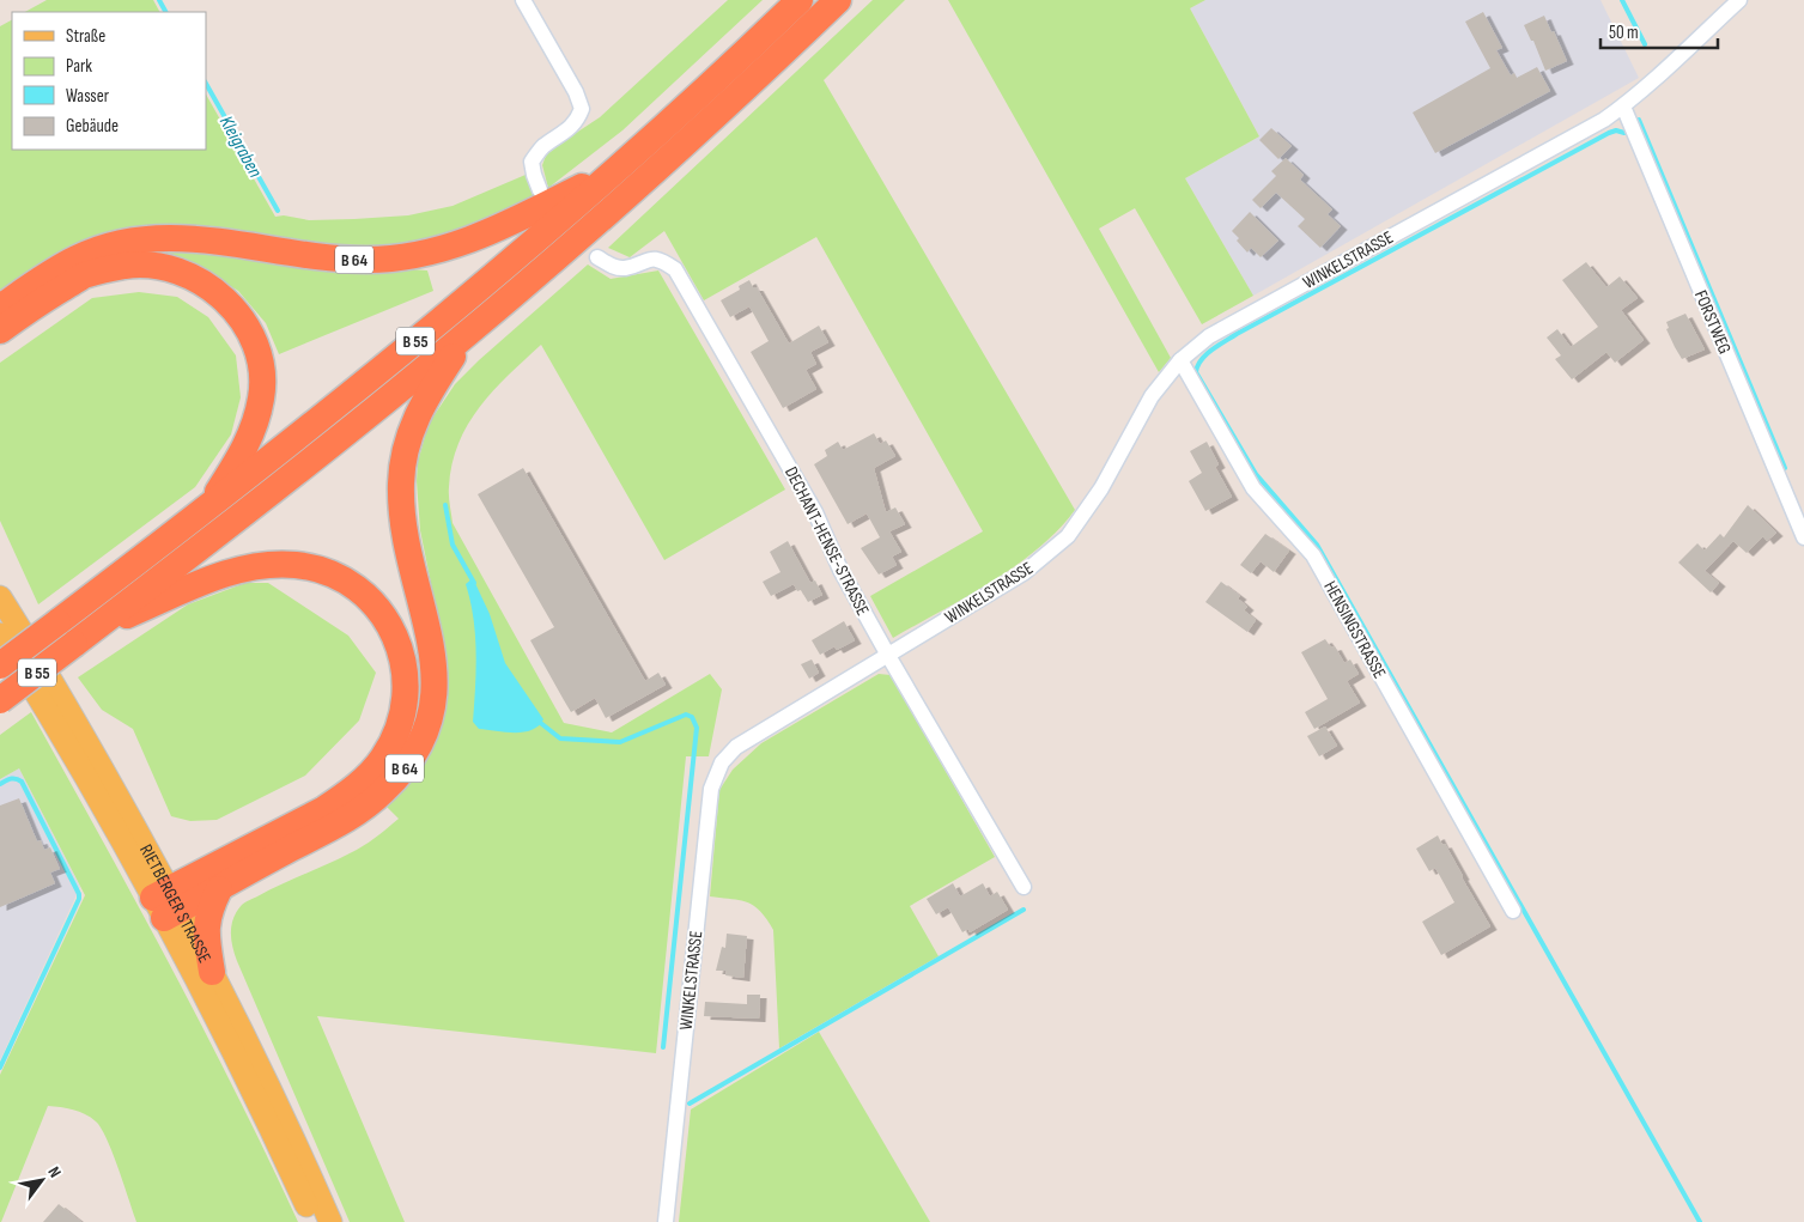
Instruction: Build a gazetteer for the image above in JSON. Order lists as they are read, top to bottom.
{
  "streets": {
    "highway": ["B 64", "B 55"],
    "main road": ["RIETBERGER STRASSE"],
    "street": [
      "WINKELSTRASSE",
      "FORSTWEG",
      "DECHANT-HENSE-STRASSE",
      "HENSINGSTRASSE"
    ]
  },
  "crossings": [
    ["B 64", "B 55"],
    ["B 64", "RIETBERGER STRASSE"],
    ["WINKELSTRASSE", "FORSTWEG"],
    ["WINKELSTRASSE", "DECHANT-HENSE-STRASSE"],
    ["WINKELSTRASSE", "HENSINGSTRASSE"],
    ["B 55", "RIETBERGER STRASSE"]
  ],
  "water": ["Kleigraben"],
  "legend": [
    "Straße",
    "Park",
    "Wasser",
    "Gebäude"
  ],
  "scale_bar": "50 m",
  "north": "top right"
}
